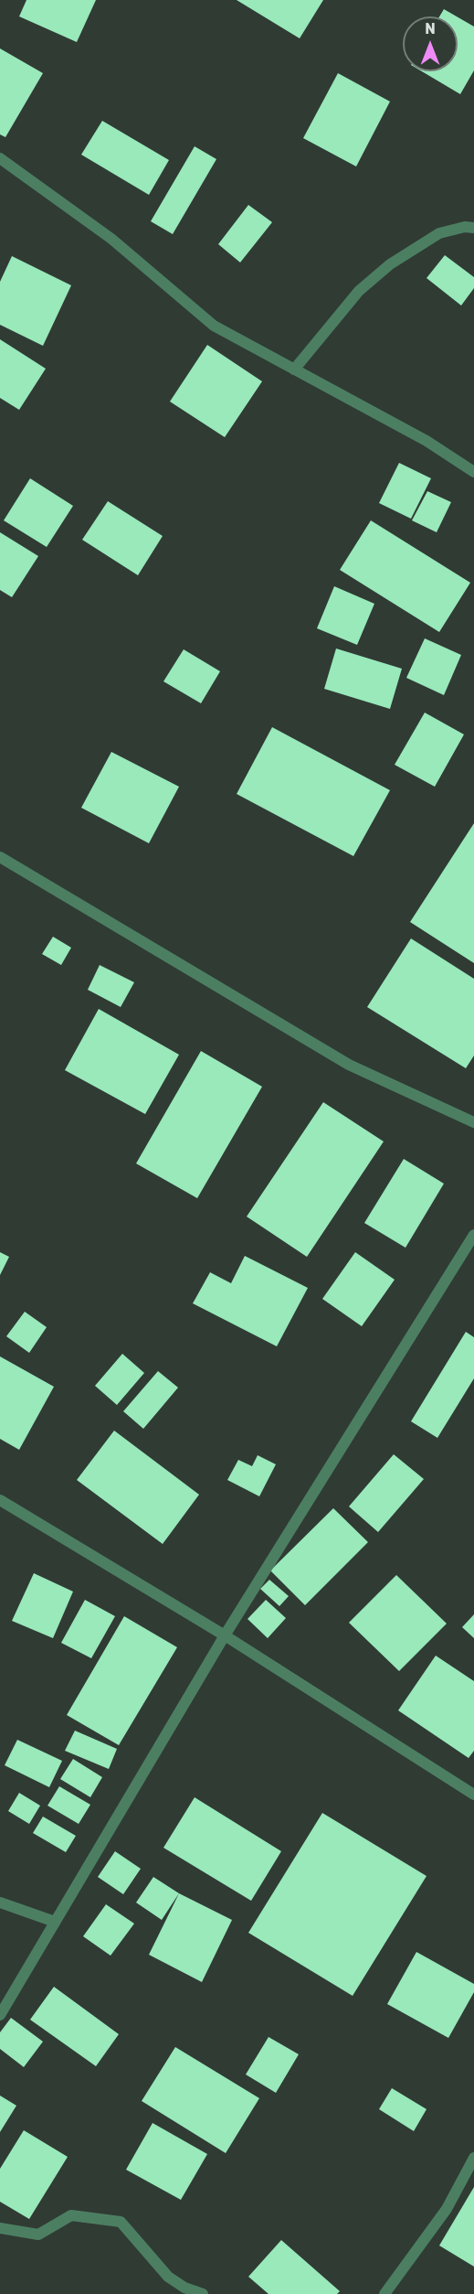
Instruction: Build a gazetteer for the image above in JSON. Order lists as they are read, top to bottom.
{
  "north": "top"
}
